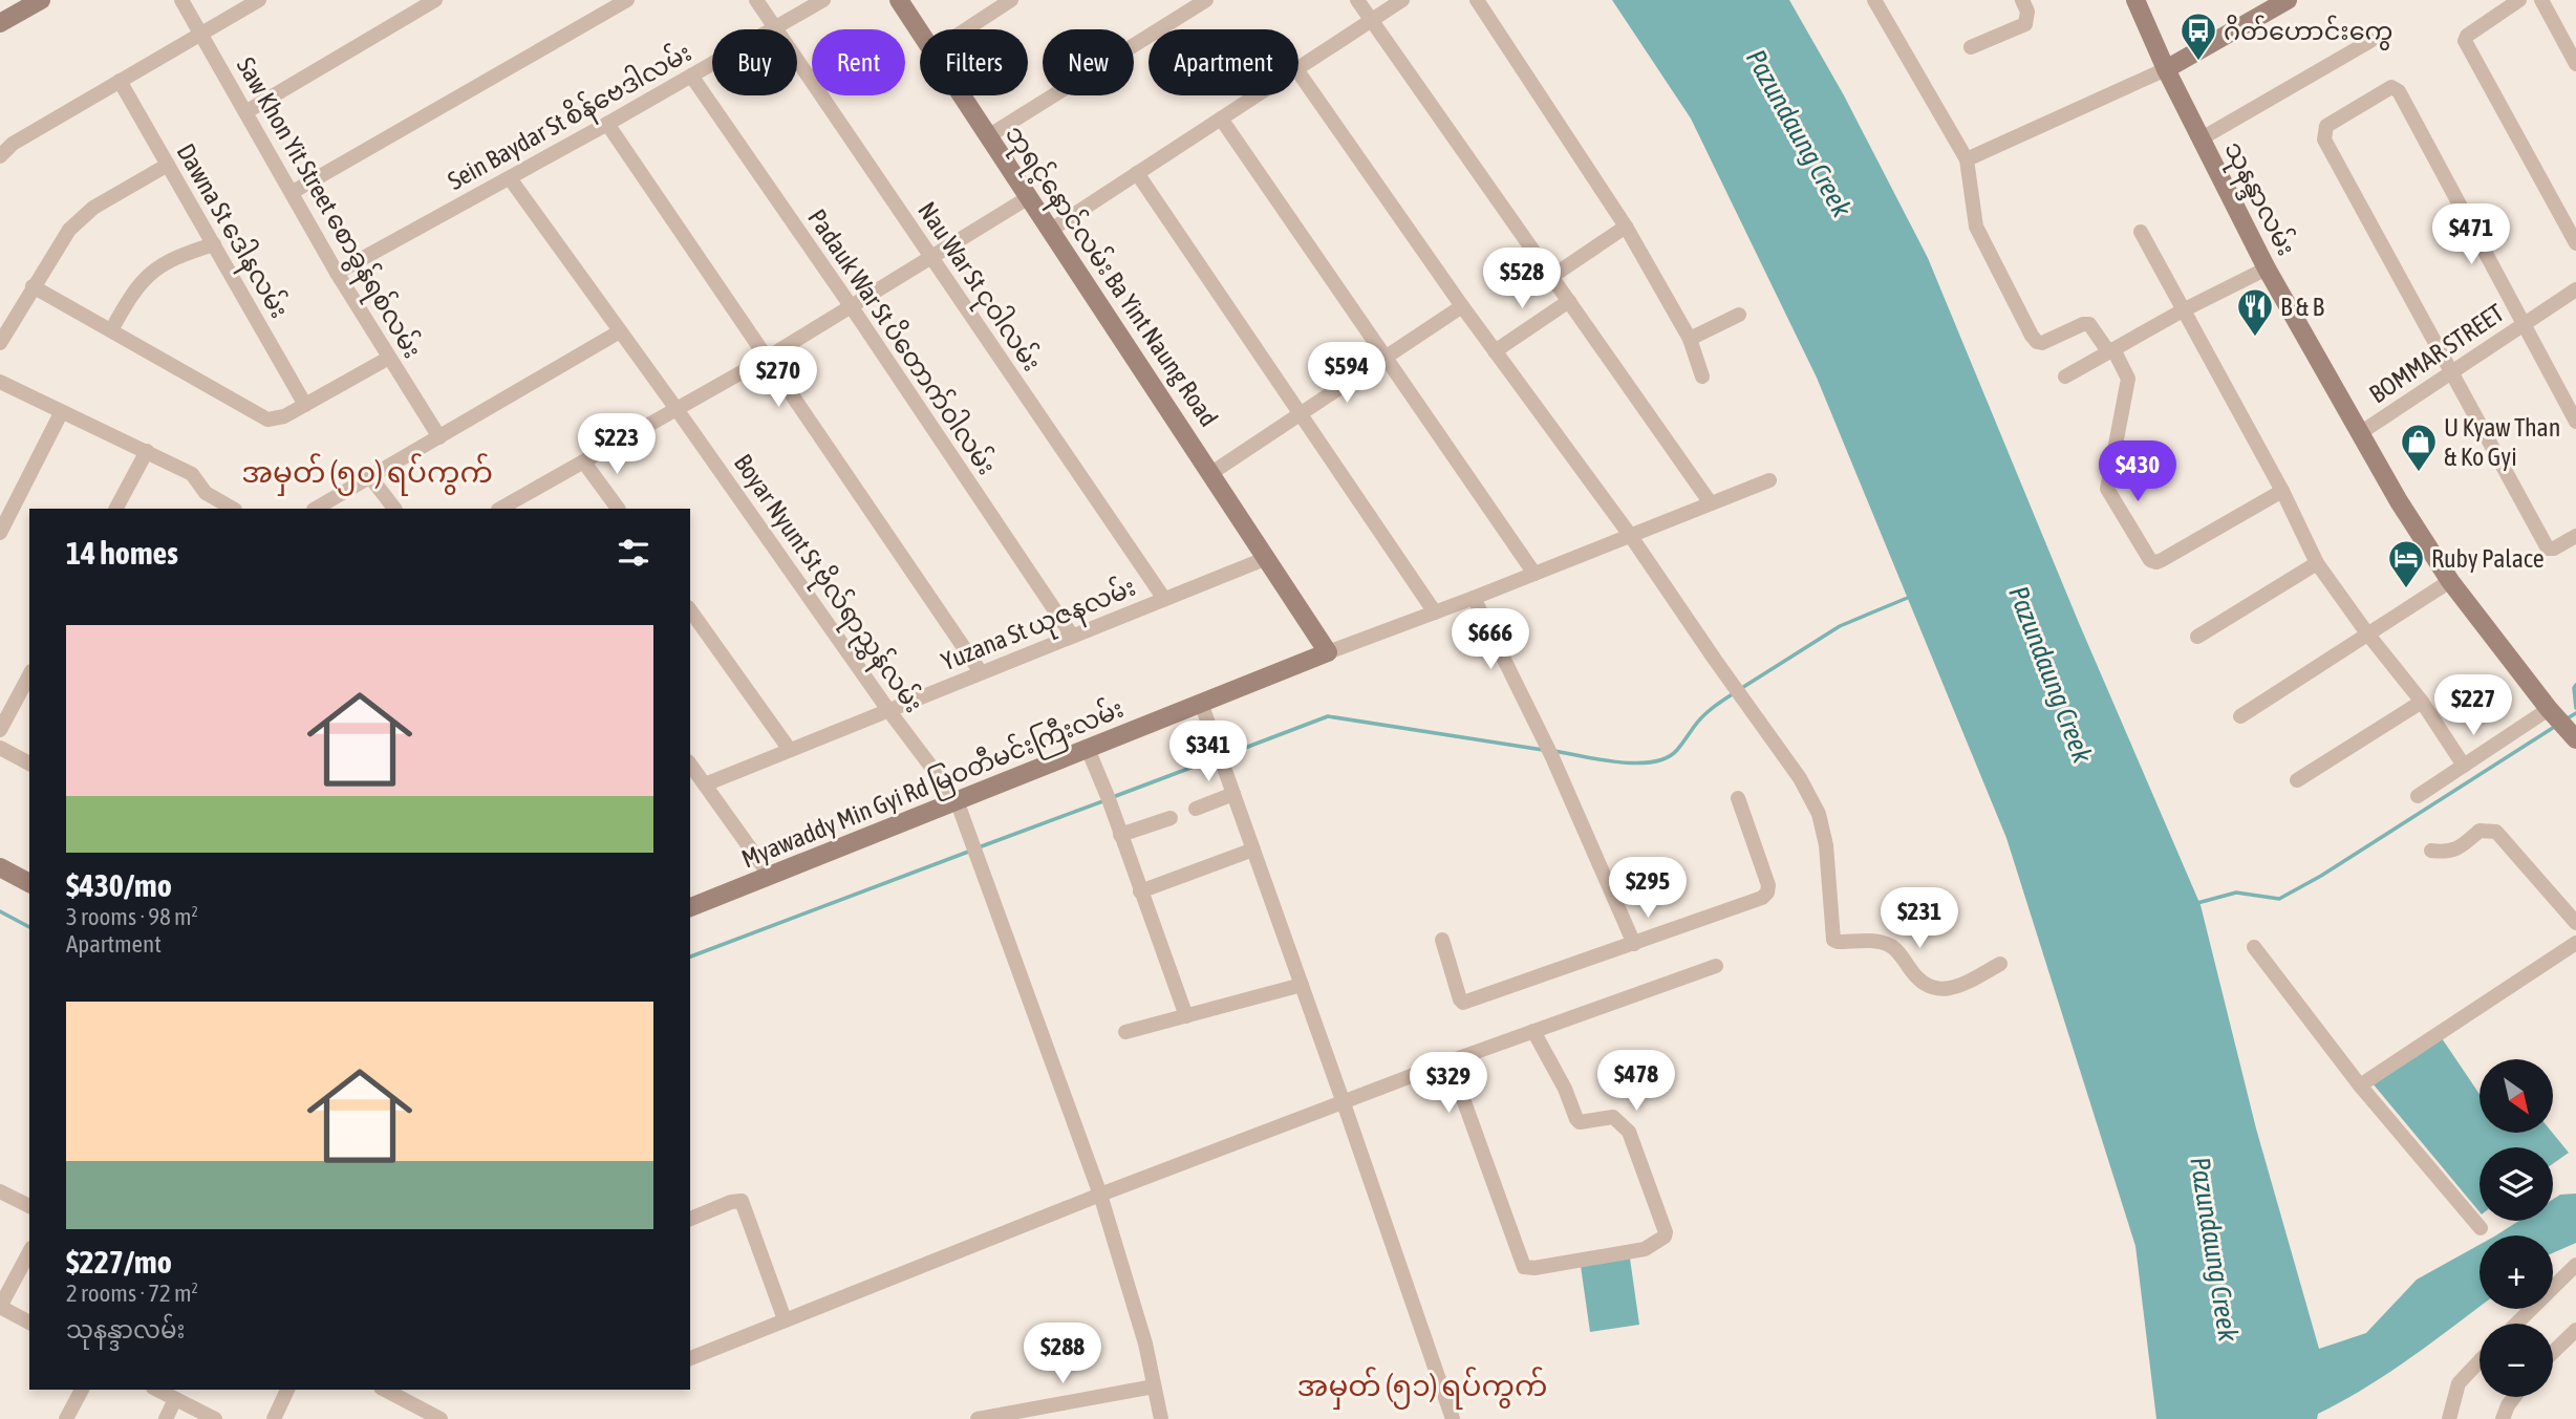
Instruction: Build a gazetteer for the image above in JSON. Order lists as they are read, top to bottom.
{
  "streets": {
    "main road": ["သုနန္ဒာလမ်း", "ဘုရင့်နောင်လမ်း Ba Yint Naung Road", "Myawaddy Min Gyi Rd မြဝတီမင်းကြီးလမ်း"],
    "street": [
      "Sein Baydar St စိန်ဗေဒါလမ်း",
      "Saw Khon Yit Street စောခွန်ရစ်လမ်း",
      "Dawna St ဒေါနလမ်း",
      "Nau War St ငုဝါလမ်း",
      "Padauk War St ပိတောက်ဝါလမ်း",
      "BOMMAR STREET",
      "Boyar Nyunt St ဗိုလ်ရာညွှန်လမ်း",
      "Yuzana St ယုဇနလမ်း"
    ]
  },
  "crossings": [
    ["Sein Baydar St စိန်ဗေဒါလမ်း", "Saw Khon Yit Street စောခွန်ရစ်လမ်း"],
    ["Sein Baydar St စိန်ဗေဒါလမ်း", "Nau War St ငုဝါလမ်း"],
    ["Sein Baydar St စိန်ဗေဒါလမ်း", "Padauk War St ပိတောက်ဝါလမ်း"],
    ["Sein Baydar St စိန်ဗေဒါလမ်း", "Boyar Nyunt St ဗိုလ်ရာညွှန်လမ်း"],
    ["သုနန္ဒာလမ်း", "BOMMAR STREET"],
    ["ဘုရင့်နောင်လမ်း Ba Yint Naung Road", "Yuzana St ယုဇနလမ်း"],
    ["ဘုရင့်နောင်လမ်း Ba Yint Naung Road", "Myawaddy Min Gyi Rd မြဝတီမင်းကြီးလမ်း"],
    ["Nau War St ငုဝါလမ်း", "Yuzana St ယုဇနလမ်း"],
    ["Padauk War St ပိတောက်ဝါလမ်း", "Yuzana St ယုဇနလမ်း"],
    ["Boyar Nyunt St ဗိုလ်ရာညွှန်လမ်း", "Yuzana St ယုဇနလမ်း"],
    ["Boyar Nyunt St ဗိုလ်ရာညွှန်လမ်း", "Myawaddy Min Gyi Rd မြဝတီမင်းကြီးလမ်း"]
  ],
  "districts": ["အမှတ် (၅၀) ရပ်ကွက်", "အမှတ် (၅၁) ရပ်ကွက်"],
  "water": ["Pazundaung Creek"],
  "places": {
    "bus stop": ["ဂိတ်ဟောင်းကွေ"],
    "restaurant": ["B & B"],
    "shop": ["U Kyaw Than & Ko Gyi"],
    "hotel": ["Ruby Palace"]
  },
  "north": "bottom right",
  "page": {
    "chip": [
      "Buy",
      "Rent",
      "Filters",
      "New",
      "Apartment"
    ],
    "price": [
      "$471",
      "$528",
      "$594",
      "$270",
      "$223",
      "$430",
      "$666",
      "$227",
      "$341",
      "$295",
      "$231",
      "$478",
      "$329",
      "$288"
    ],
    "heading": "14 homes",
    "list": [
      {
        "name": "$430/mo",
        "note": "3 rooms · 98 m² · Apartment"
      },
      {
        "name": "$227/mo",
        "note": "2 rooms · 72 m² · သုနန္ဒာလမ်း"
      }
    ],
    "map_buttons": ["+", "−"]
  }
}
